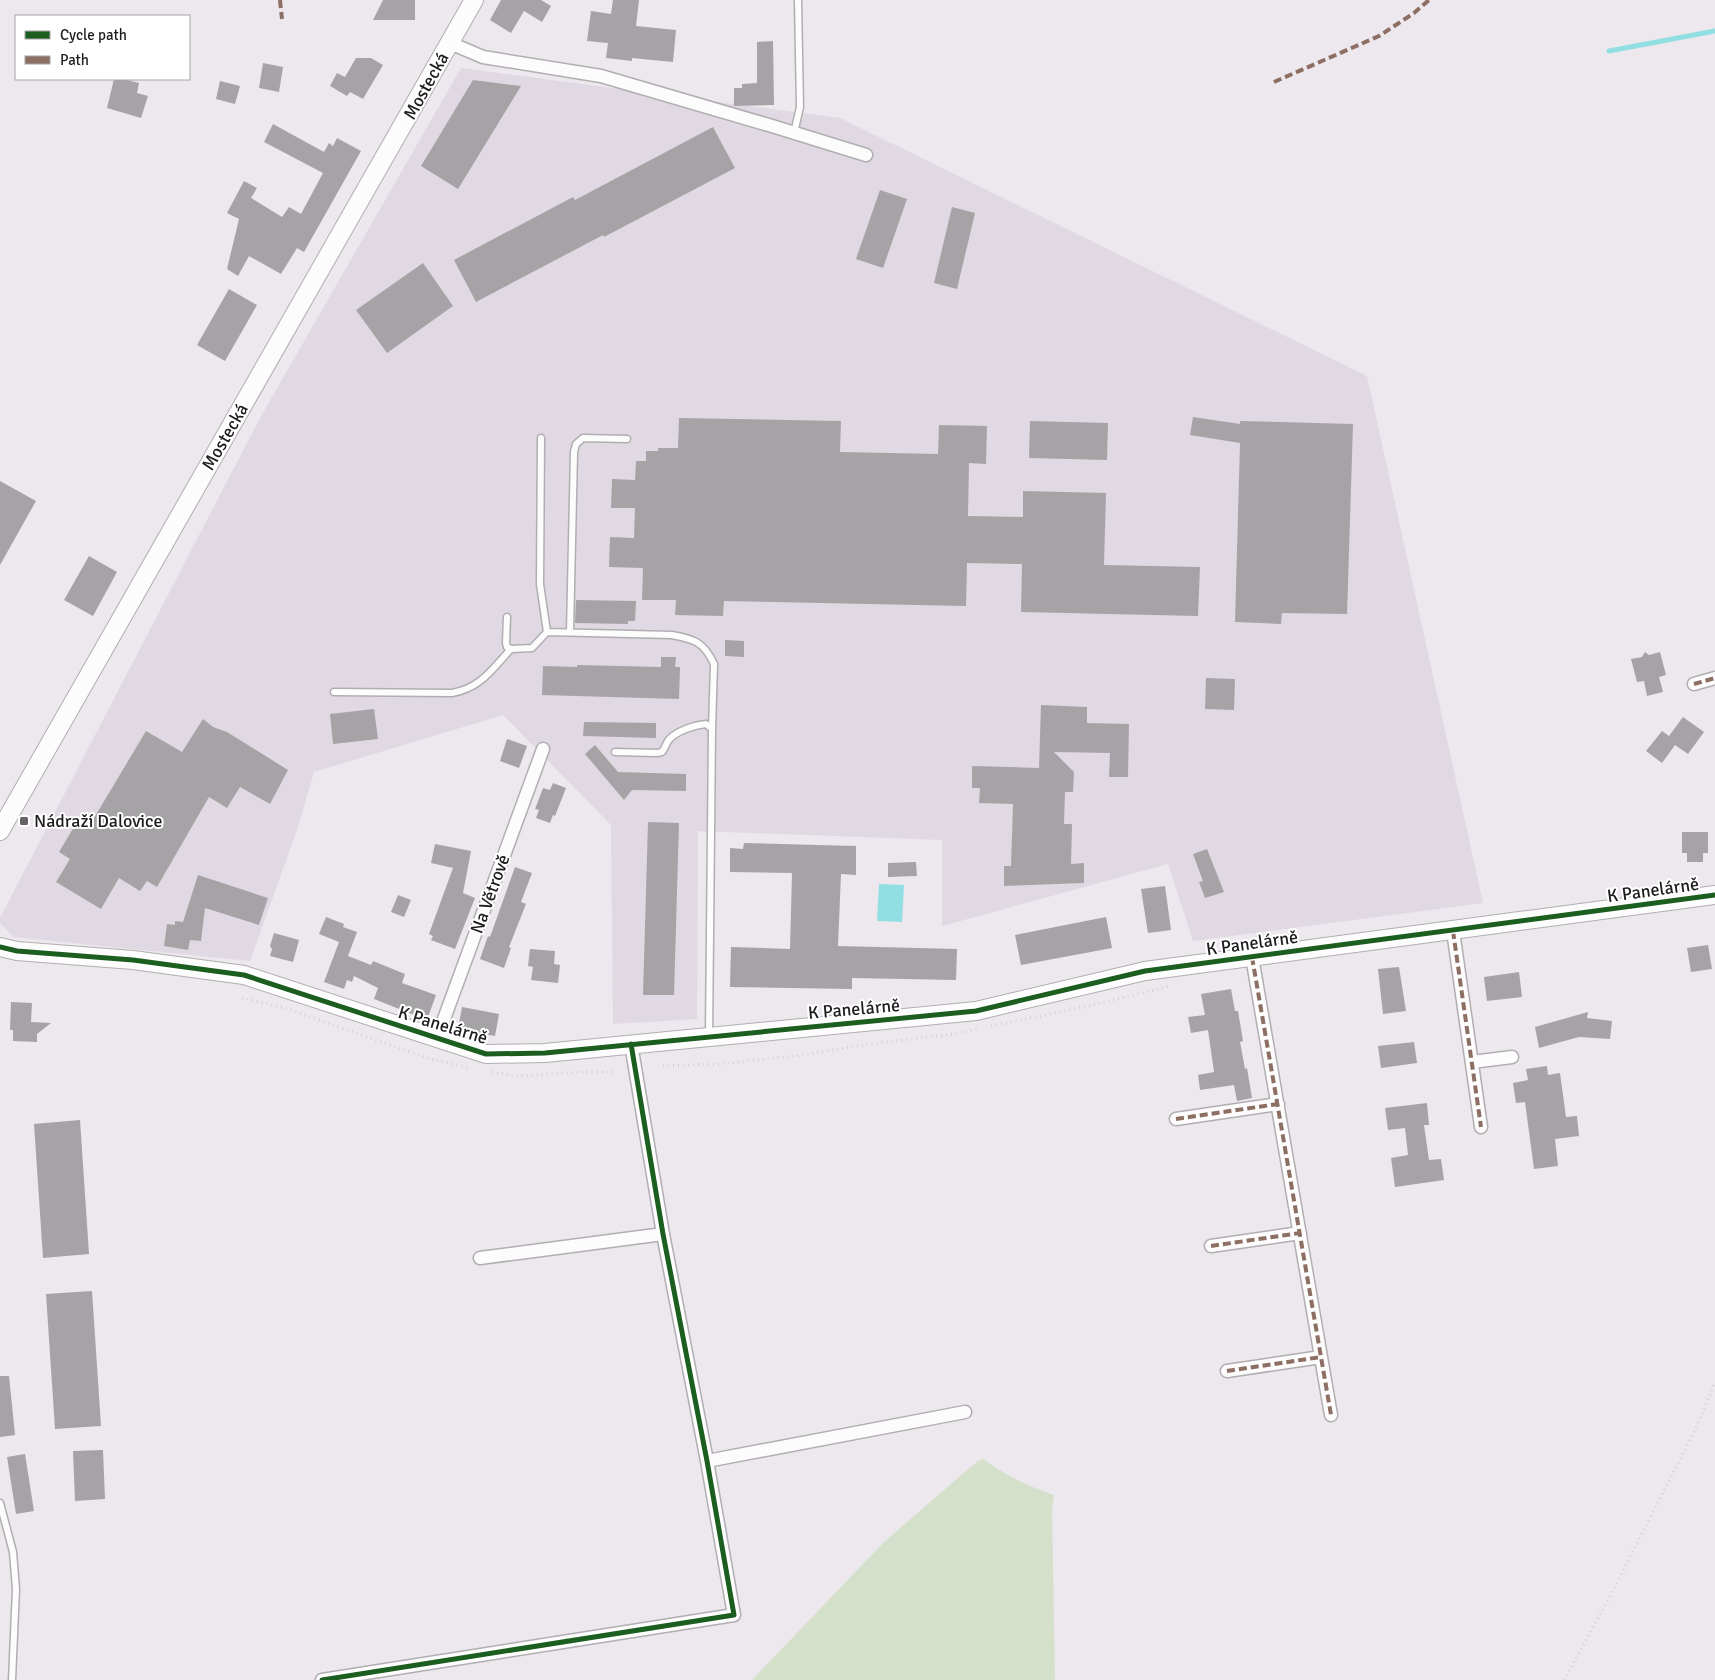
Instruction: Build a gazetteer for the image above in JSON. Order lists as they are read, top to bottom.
{
  "streets": {
    "street": ["Mostecká", "K Panelárně", "Na Větrově"]
  },
  "crossings": [
    ["K Panelárně", "Na Větrově"]
  ],
  "places": {
    "transit": ["Nádraží Dalovice"]
  },
  "legend": ["Cycle path", "Path"]
}
